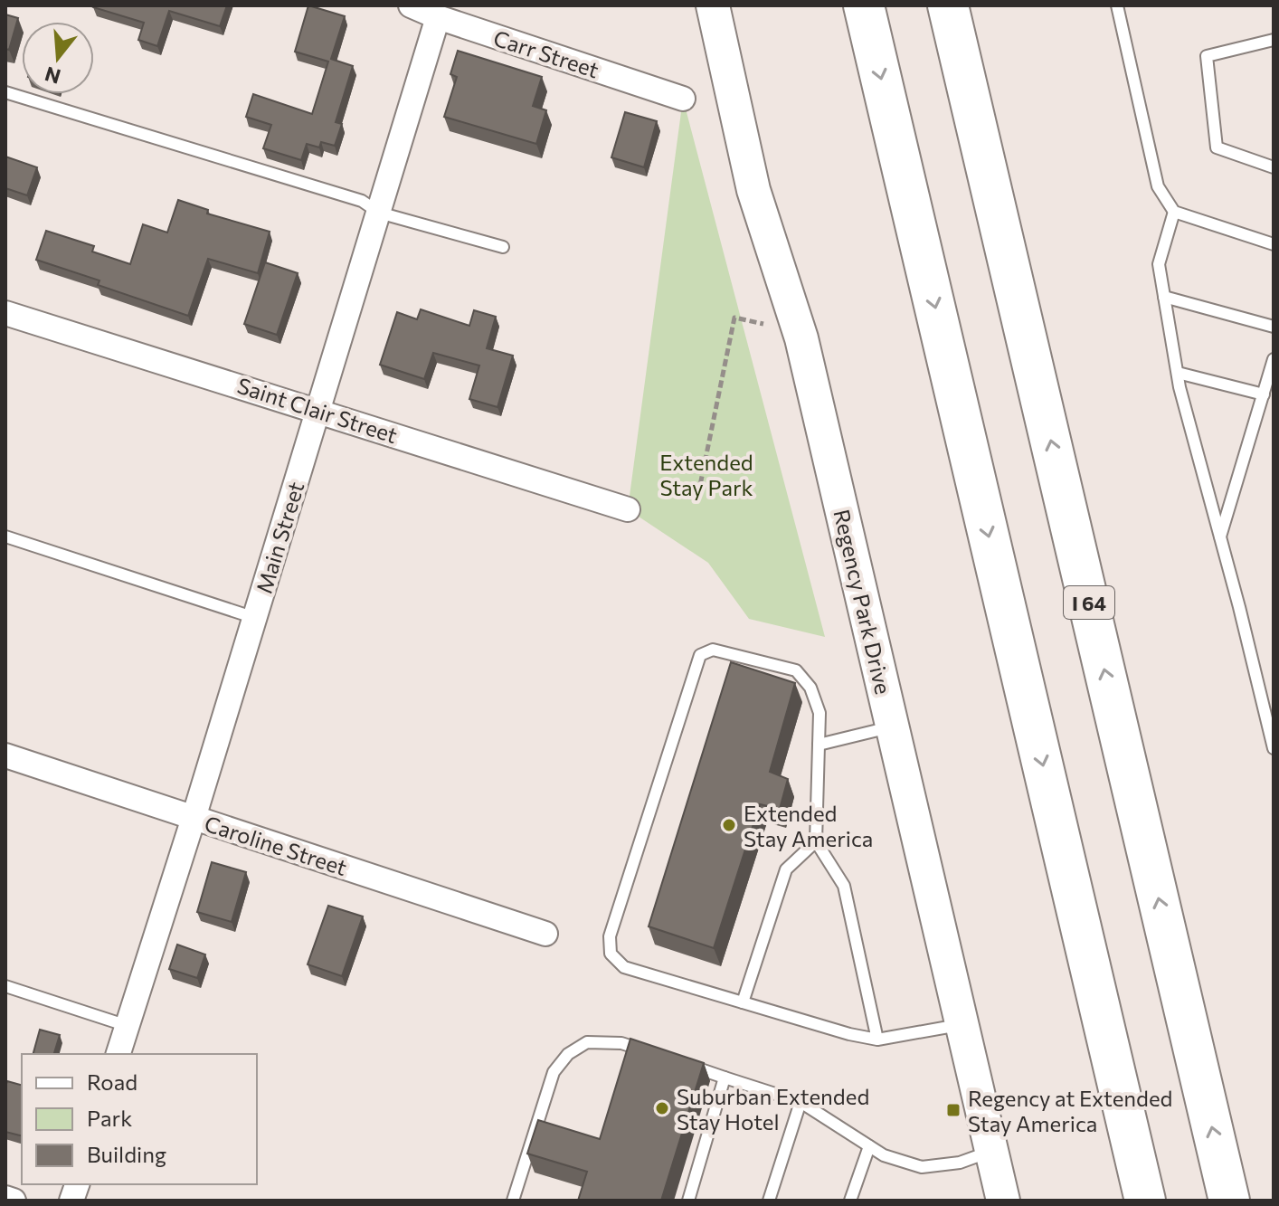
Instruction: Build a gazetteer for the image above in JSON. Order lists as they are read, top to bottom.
{
  "streets": {
    "highway": ["I 64"],
    "street": [
      "Carr Street",
      "Saint Clair Street",
      "Main Street",
      "Regency Park Drive",
      "Caroline Street"
    ]
  },
  "crossings": [
    ["Carr Street", "Main Street"],
    ["Saint Clair Street", "Main Street"],
    ["Main Street", "Caroline Street"]
  ],
  "parks": ["Extended Stay Park"],
  "places": {
    "other": ["Extended Stay America", "Suburban Extended Stay Hotel"],
    "transit": ["Regency at Extended Stay America"]
  },
  "legend": ["Road", "Park", "Building"],
  "north": "bottom"
}
